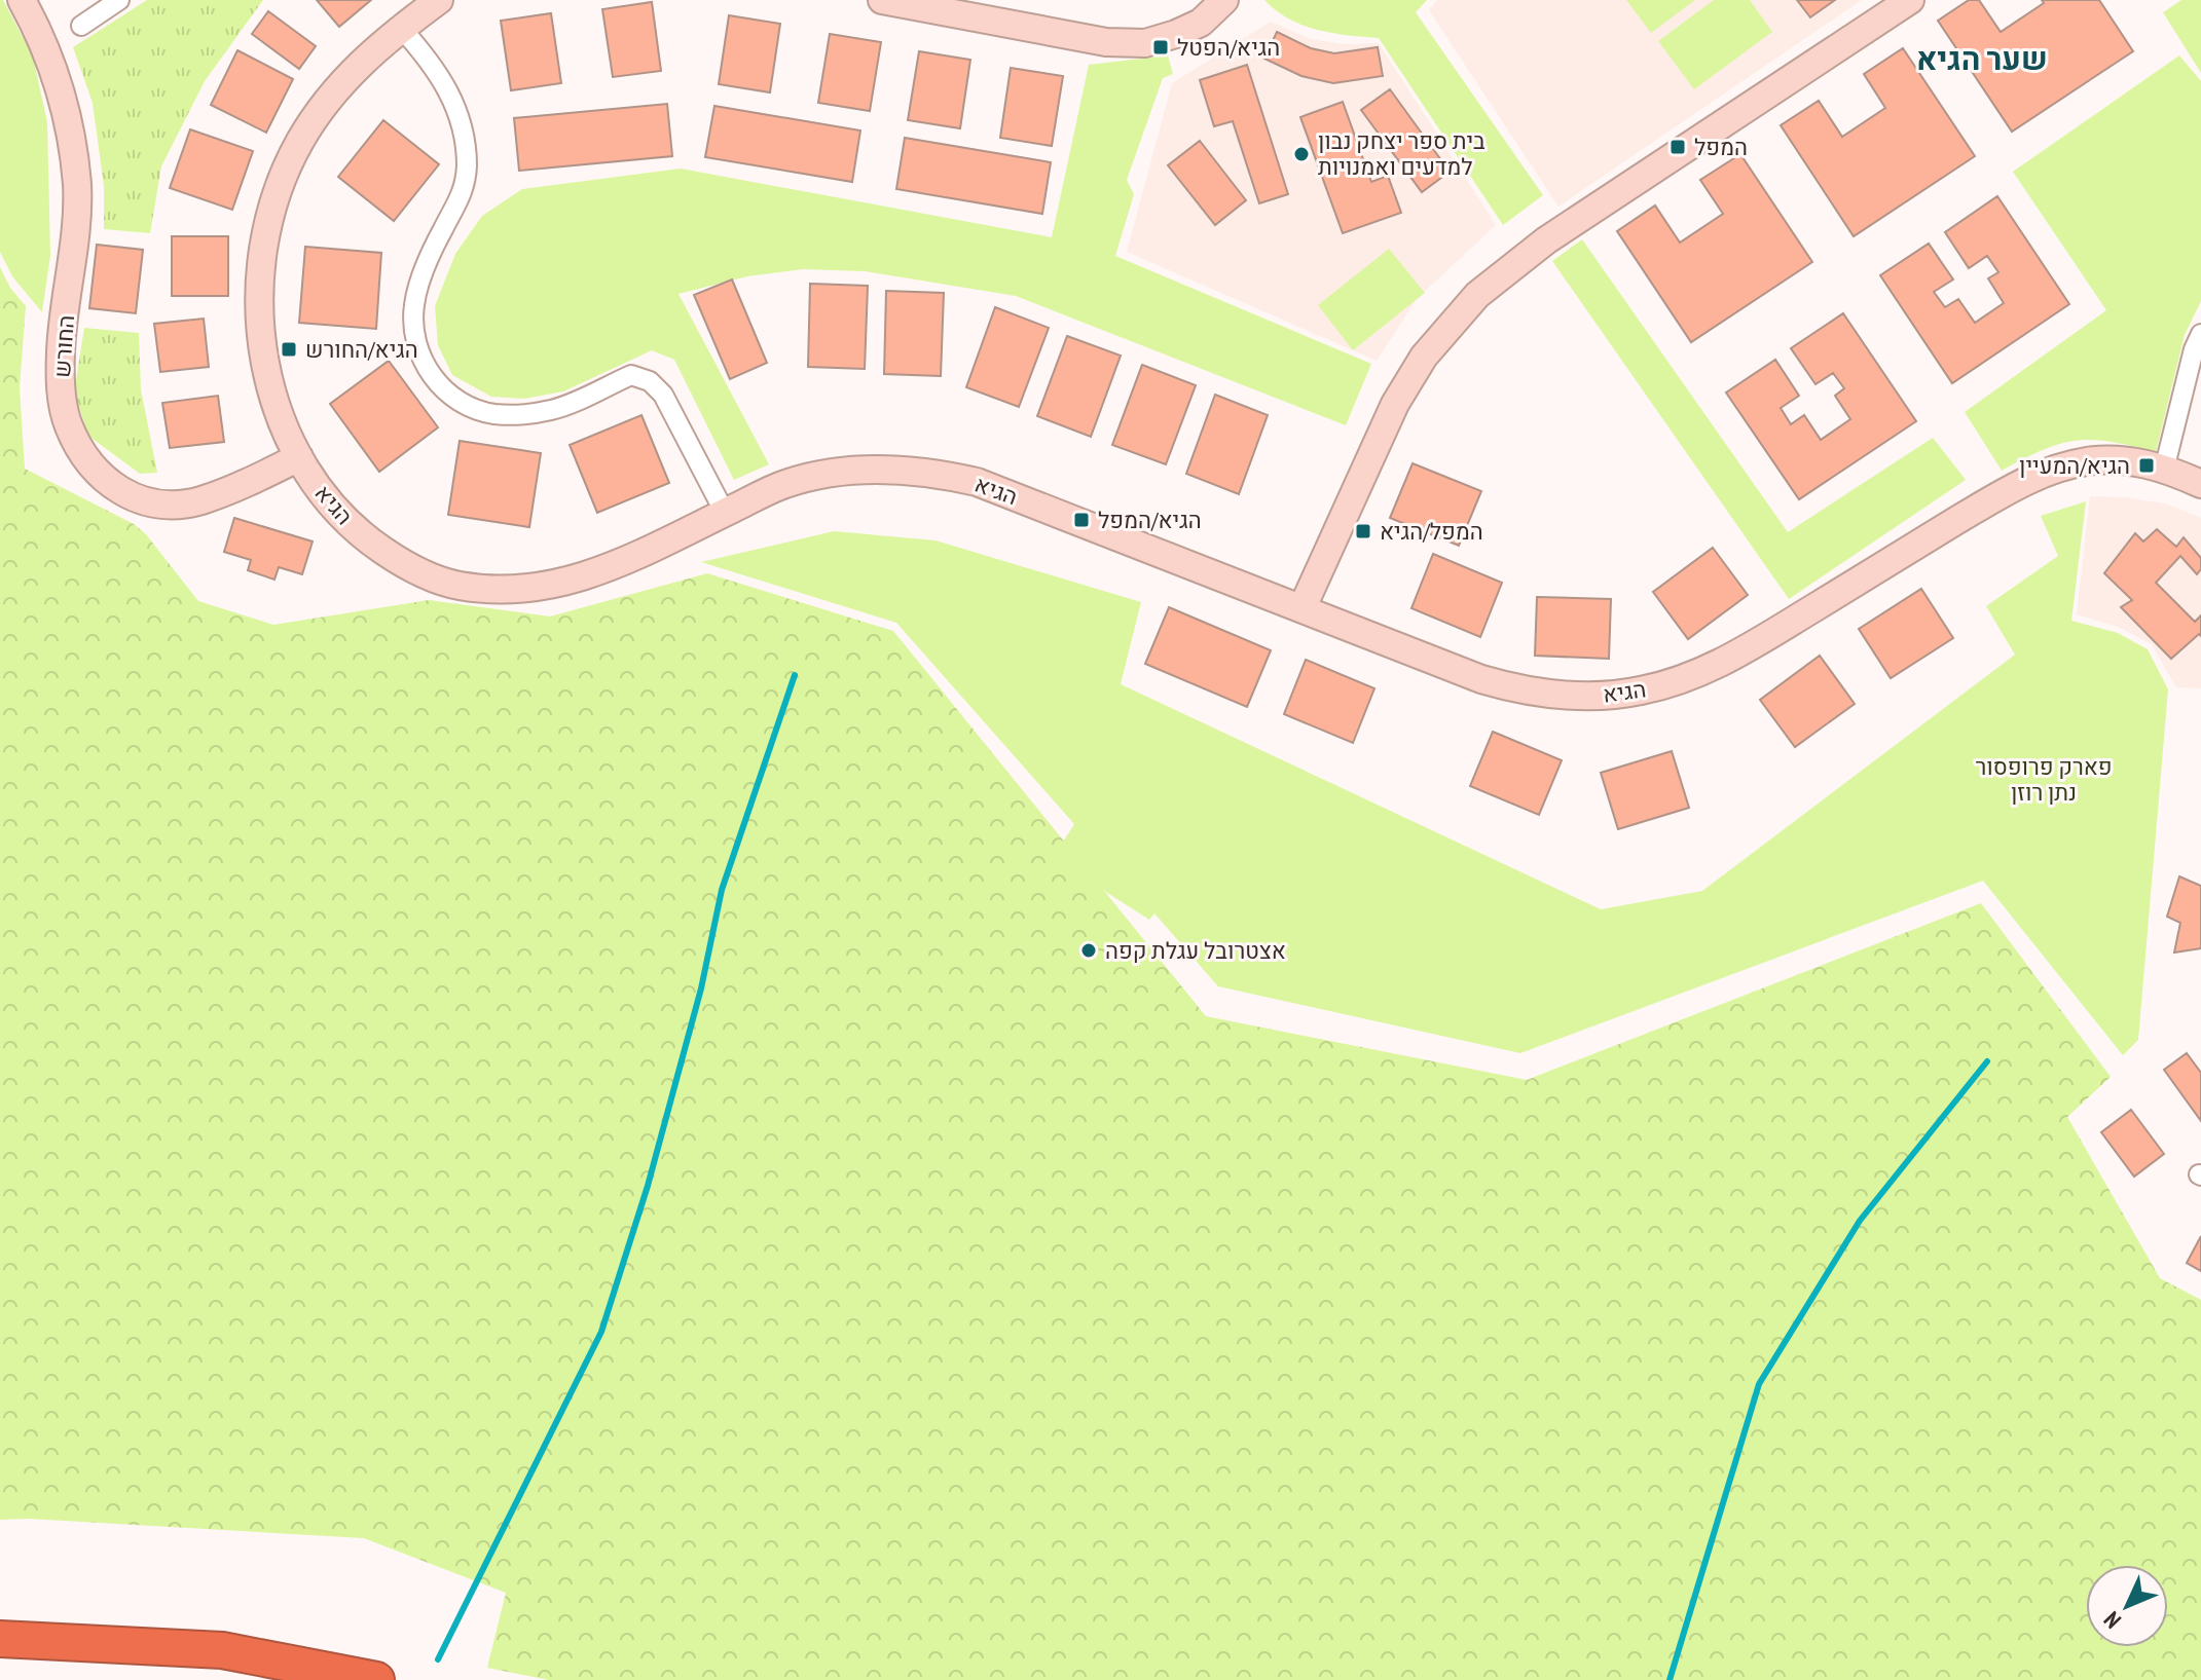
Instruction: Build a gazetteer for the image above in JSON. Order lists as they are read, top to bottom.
{
  "streets": {
    "street": ["החורש", "הגיא"]
  },
  "crossings": [
    ["החורש", "הגיא"]
  ],
  "districts": ["שער הגיא"],
  "parks": ["פארק פרופסור נתן רוזן"],
  "places": {
    "transit": [
      "הגיא/הפטל",
      "המפל",
      "הגיא/החורש",
      "הגיא/המעיין",
      "הגיא/המפל",
      "המפל/הגיא"
    ],
    "other": ["בית ספר יצחק נבון למדעים ואמנויות", "אצטרובל עגלת קפה"]
  },
  "north": "bottom left"
}
